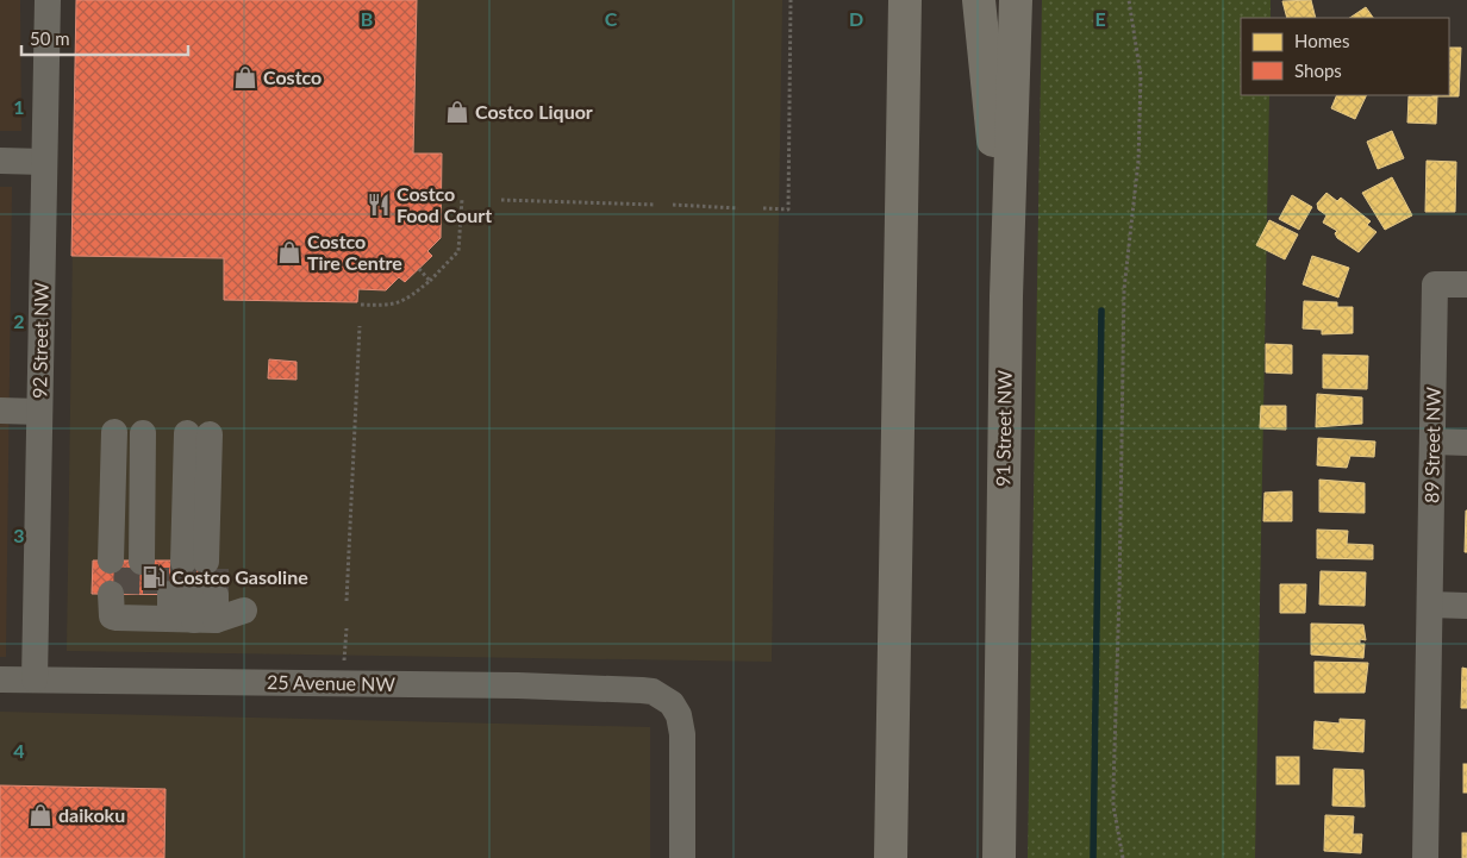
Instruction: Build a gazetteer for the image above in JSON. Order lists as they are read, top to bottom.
{
  "streets": {
    "main road": ["91 Street NW"],
    "street": ["92 Street NW", "89 Street NW", "25 Avenue NW"]
  },
  "crossings": [
    ["92 Street NW", "25 Avenue NW"]
  ],
  "places": {
    "shop": [
      "Costco",
      "Costco Liquor",
      "Costco Tire Centre",
      "daikoku"
    ],
    "restaurant": ["Costco Food Court"],
    "fuel station": ["Costco Gasoline"]
  },
  "legend": ["Homes", "Shops"],
  "scale_bar": "50 m",
  "grid": {
    "columns": [
      "B",
      "C",
      "D",
      "E"
    ],
    "rows": [
      "1",
      "2",
      "3",
      "4"
    ]
  }
}
